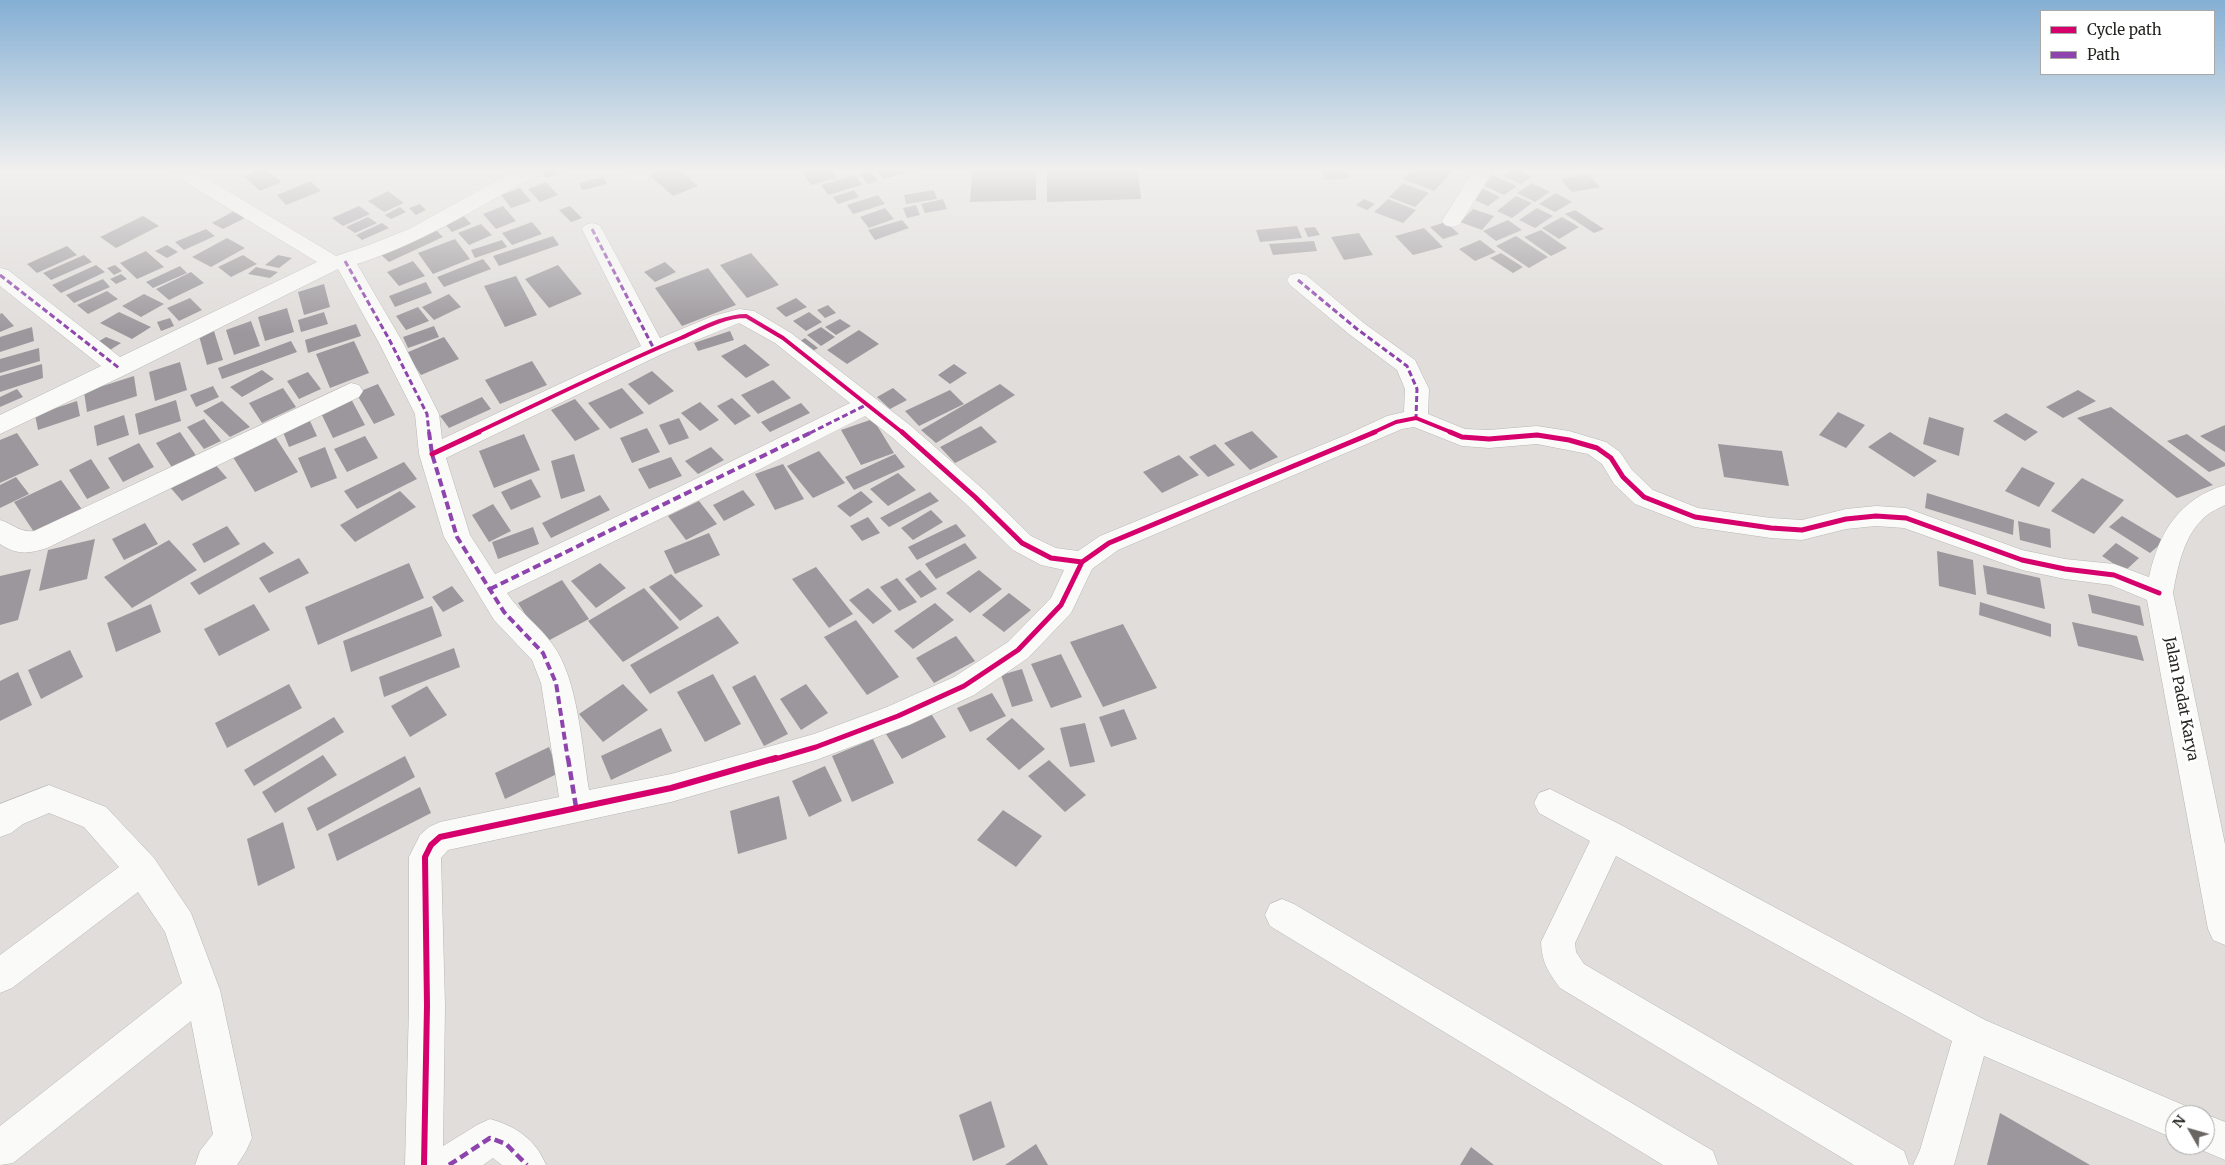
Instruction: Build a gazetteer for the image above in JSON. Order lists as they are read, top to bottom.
{
  "streets": {
    "street": ["Jalan Padat Karya"]
  },
  "legend": ["Cycle path", "Path"],
  "north": "top left"
}
